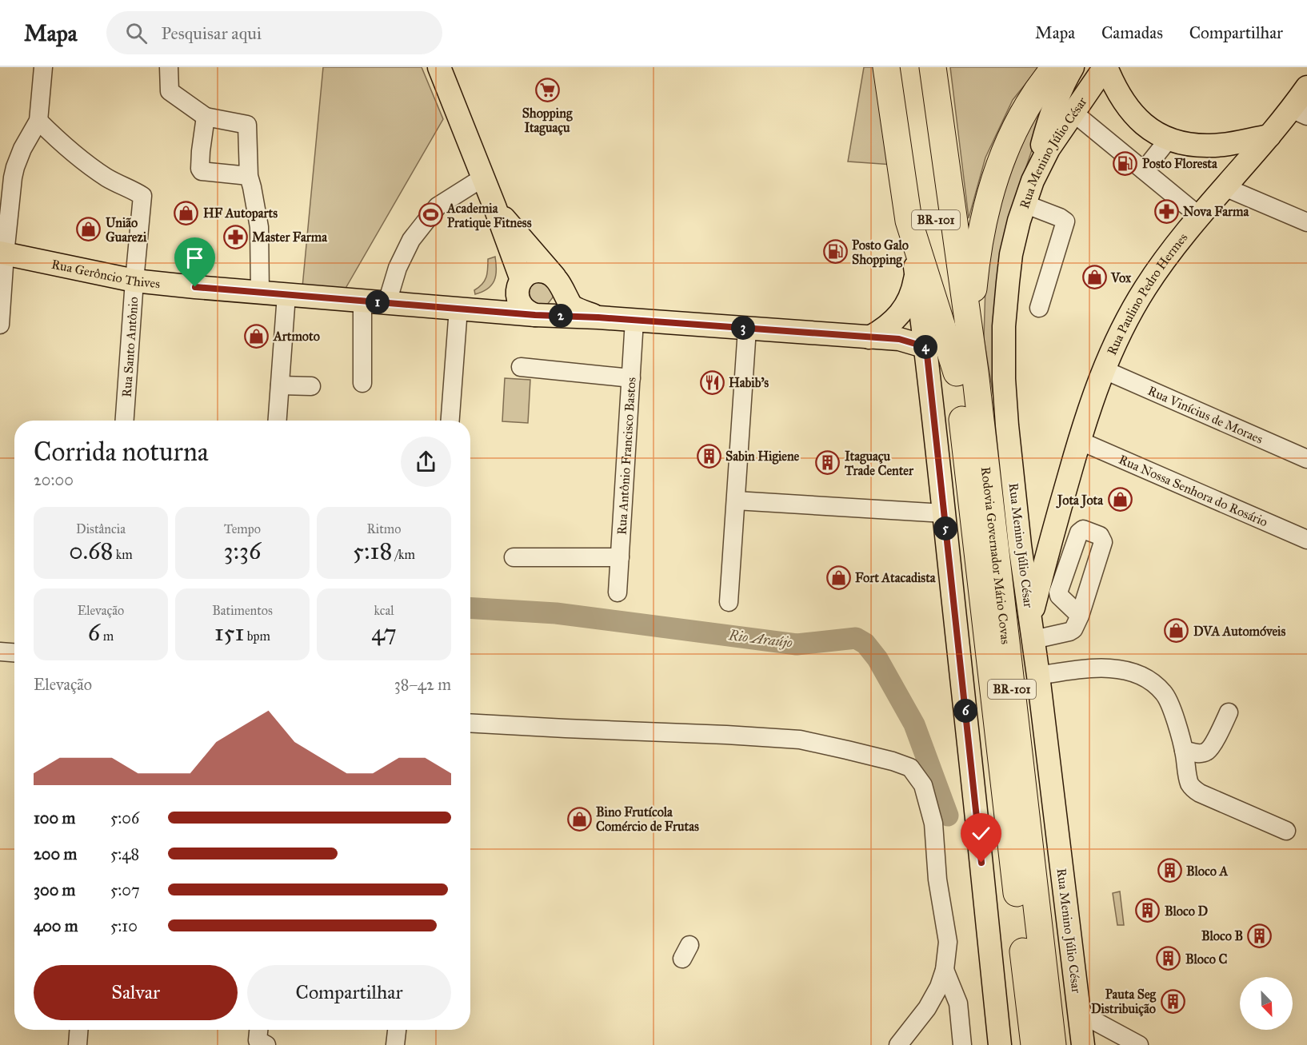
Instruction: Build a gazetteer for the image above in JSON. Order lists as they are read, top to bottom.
{
  "streets": {
    "highway": ["BR-101", "Rodovia Governador Mário Covas"],
    "main road": ["Rua Menino Júlio César", "Rua Gerôncio Thives", "Rua Paulino Pedro Hermes"],
    "street": [
      "Rua Santo Antônio",
      "Rua Vinícius de Moraes",
      "Rua Antônio Francisco Bastos",
      "Rua Nossa Senhora do Rosário"
    ]
  },
  "crossings": [
    ["Rua Menino Júlio César", "Rua Paulino Pedro Hermes"],
    ["Rua Gerôncio Thives", "Rua Santo Antônio"],
    ["Rua Paulino Pedro Hermes", "Rua Vinícius de Moraes"],
    ["Rua Paulino Pedro Hermes", "Rua Nossa Senhora do Rosário"]
  ],
  "water": ["Rio Araújo"],
  "places": {
    "supermarket": ["Shopping Itaguaçu"],
    "fuel station": ["Posto Floresta", "Posto Galo Shopping"],
    "pharmacy": ["Nova Farma", "Master Farma"],
    "shop": [
      "HF Autoparts",
      "União Guarezi",
      "Vox",
      "Artmoto",
      "Jota Jota",
      "Fort Atacadista",
      "DVA Automóveis",
      "Bino Frutícola Comércio de Frutas"
    ],
    "sports": ["Academia Pratique Fitness"],
    "restaurant": ["Habib's"],
    "building": [
      "Sabin Higiene",
      "Itaguaçu Trade Center",
      "Bloco A",
      "Bloco D",
      "Bloco B",
      "Bloco C",
      "Pauta Seg Distribuição"
    ]
  },
  "north": "bottom right",
  "page": {
    "header": "Mapa",
    "search": "Pesquisar aqui",
    "nav": ["Mapa", "Camadas", "Compartilhar"],
    "pins": [
      "1",
      "2",
      "3",
      "4",
      "5",
      "6"
    ],
    "heading": ["Corrida noturna", "20:00"],
    "stats": [
      ["Distância", "0.68 km"],
      ["Tempo", "3:36"],
      ["Ritmo", "5:18 /km"],
      ["Elevação", "6 m"],
      ["Batimentos", "151 bpm"],
      ["kcal", "47"]
    ],
    "chart": ["Elevação", "38–42 m"],
    "list": [
      {
        "name": "100 m",
        "note": "5:06"
      },
      {
        "name": "200 m",
        "note": "5:48"
      },
      {
        "name": "300 m",
        "note": "5:07"
      },
      {
        "name": "400 m",
        "note": "5:10"
      }
    ],
    "buttons": ["Salvar", "Compartilhar"]
  }
}
